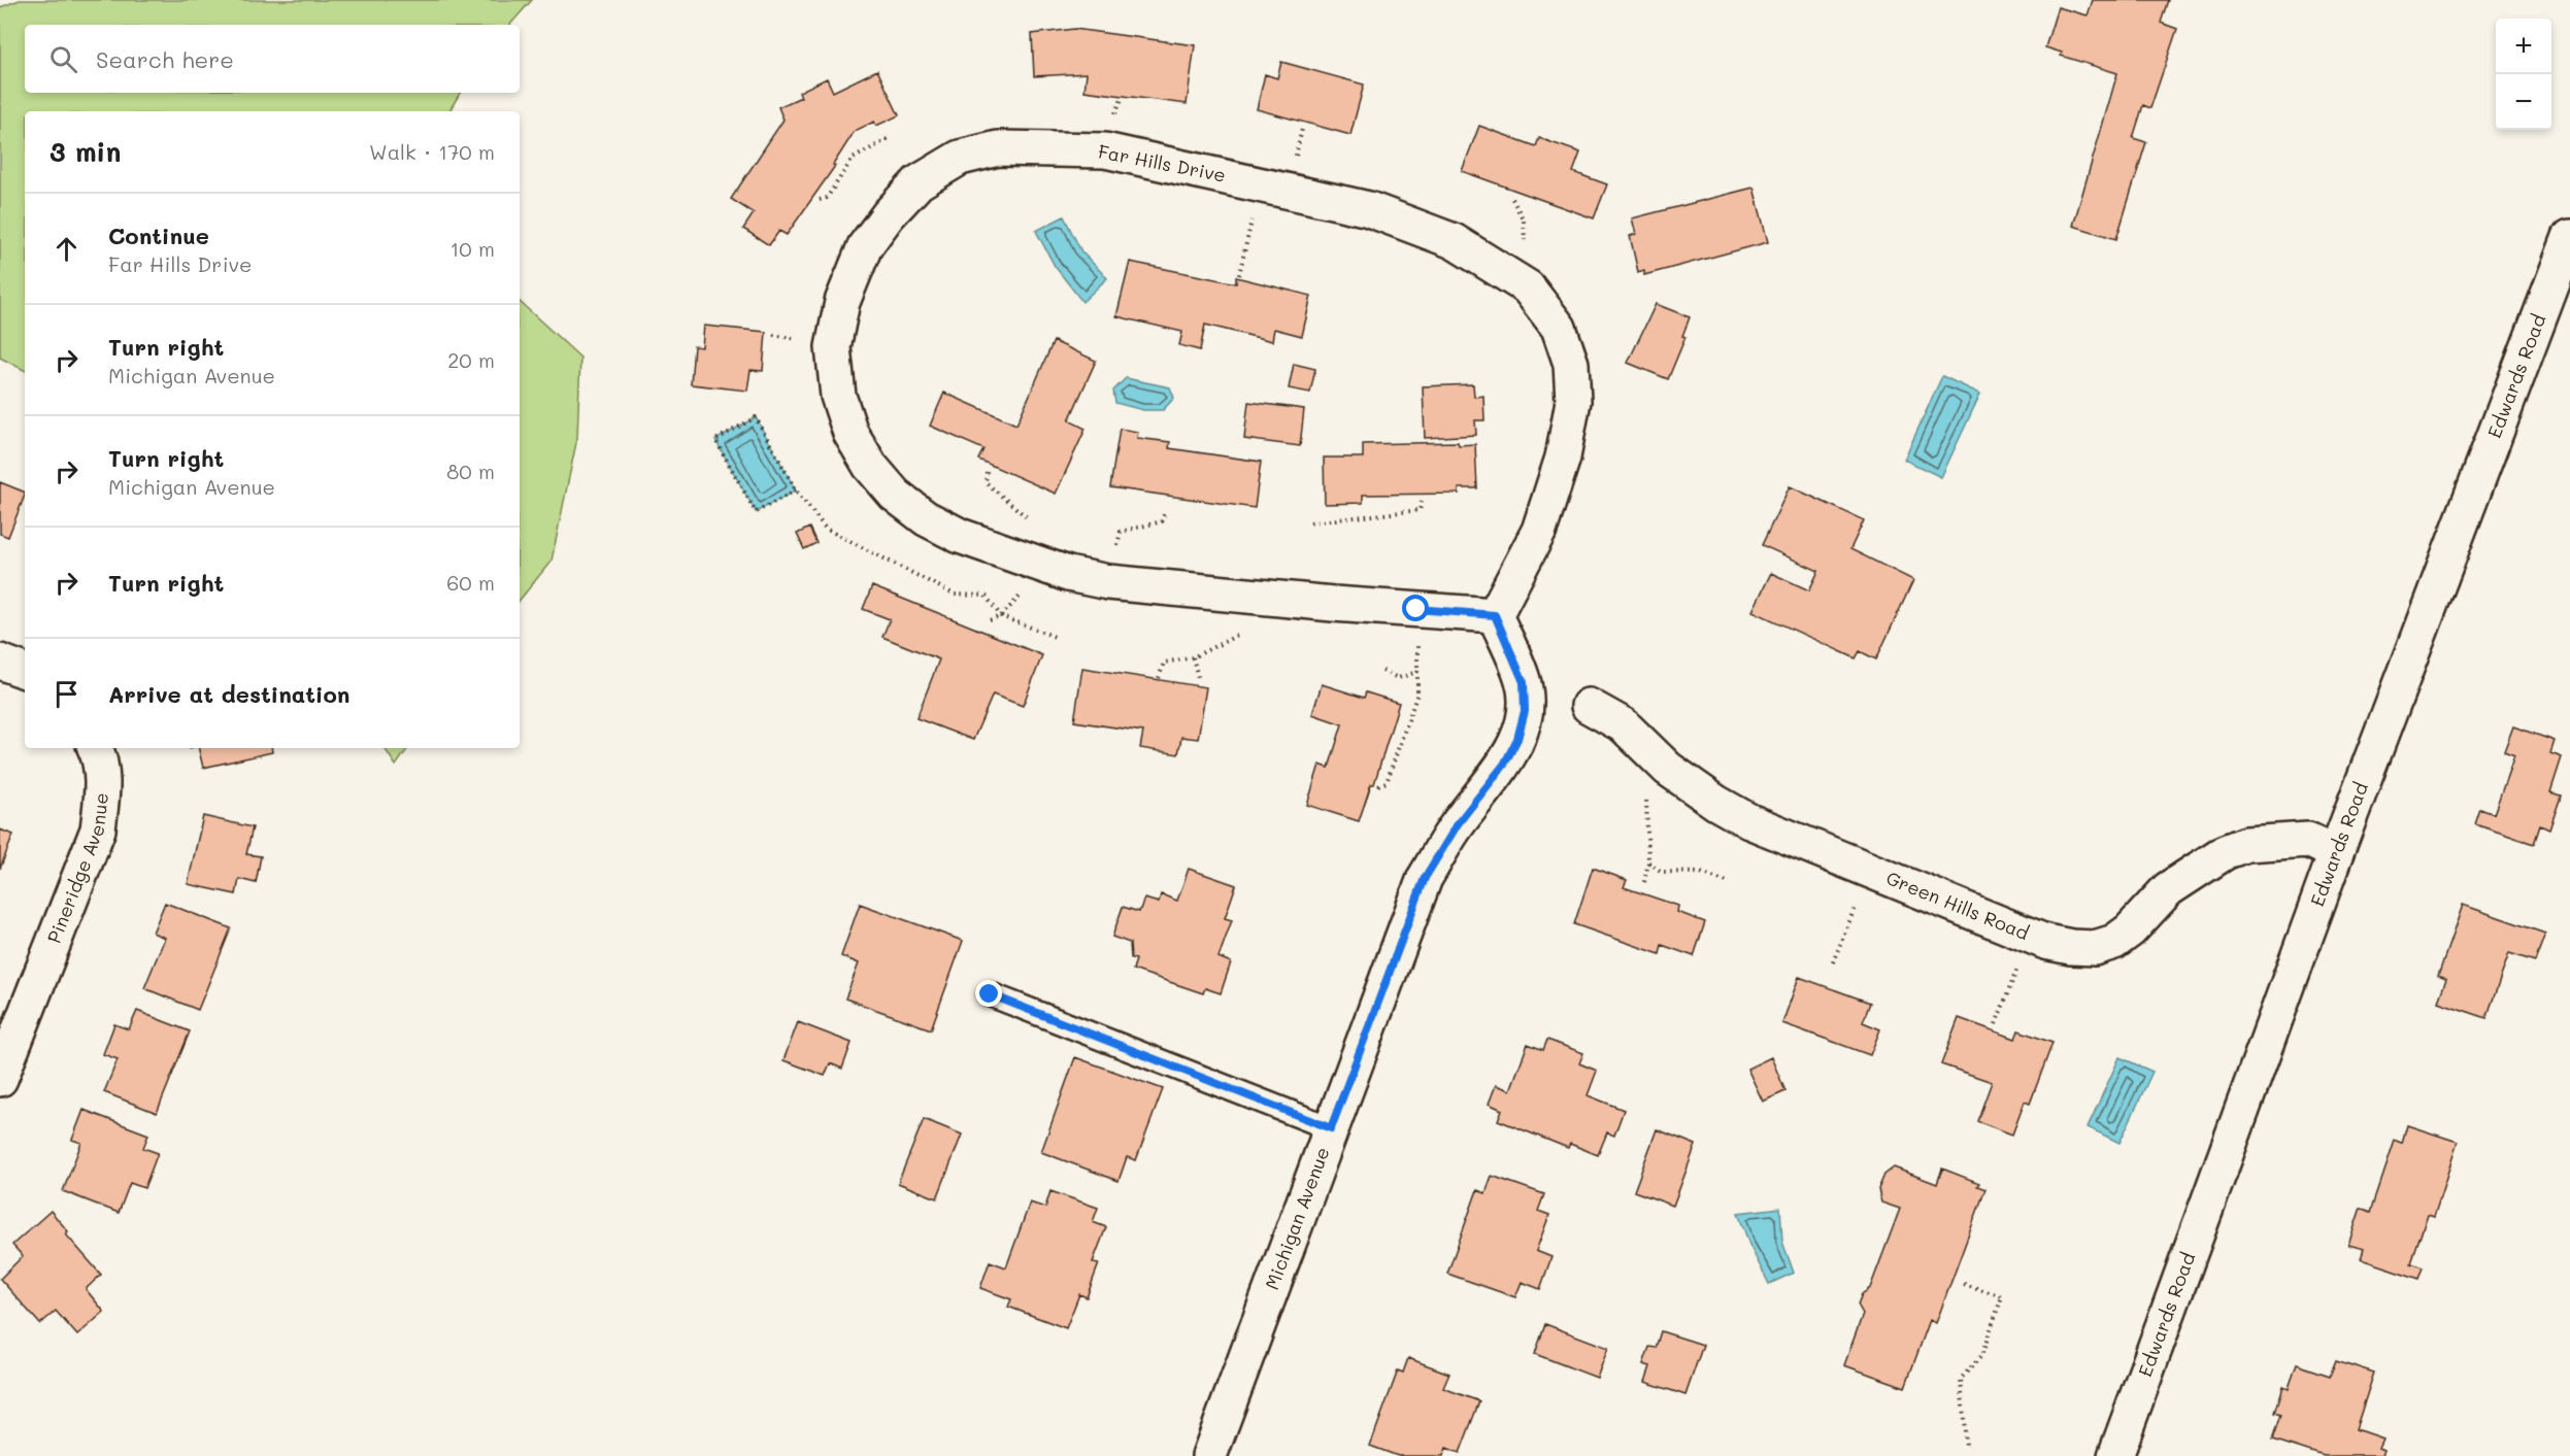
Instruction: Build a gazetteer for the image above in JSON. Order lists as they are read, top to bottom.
{
  "streets": {
    "street": [
      "Far Hills Drive",
      "Edwards Road",
      "Pineridge Avenue",
      "Green Hills Road",
      "Michigan Avenue"
    ]
  },
  "crossings": [
    ["Far Hills Drive", "Michigan Avenue"],
    ["Edwards Road", "Green Hills Road"]
  ],
  "page": {
    "map_buttons": ["+", "−"],
    "search": "Search here",
    "heading": ["3 min", "Walk · 170 m"],
    "list": [
      ["Continue", "Far Hills Drive", "10 m"],
      ["Turn right", "Michigan Avenue", "20 m"],
      ["Turn right", "Michigan Avenue", "80 m"],
      ["Turn right", "60 m"],
      "Arrive at destination"
    ]
  }
}
